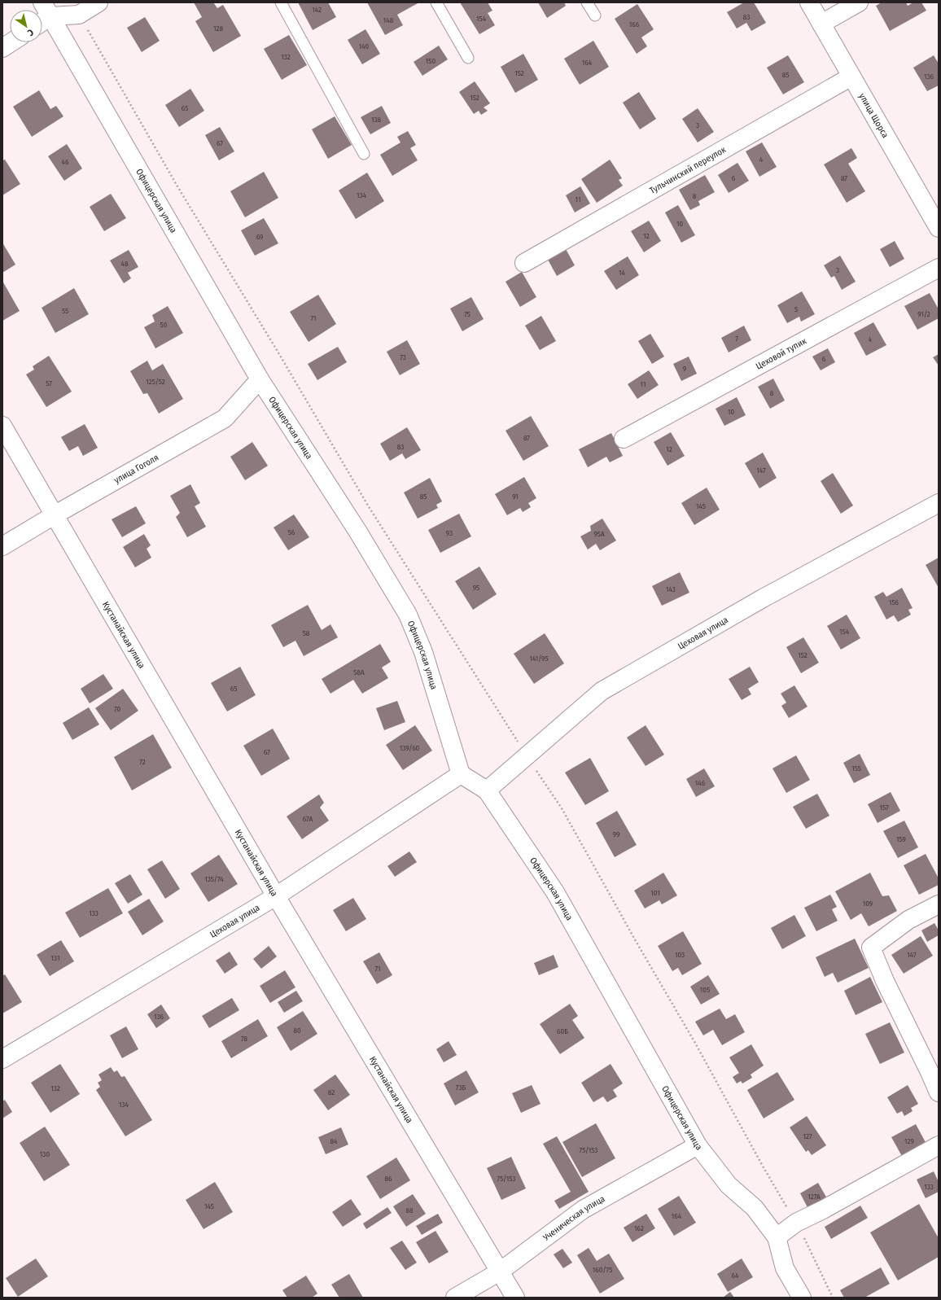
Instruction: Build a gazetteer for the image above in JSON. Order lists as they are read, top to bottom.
{
  "streets": {
    "street": [
      "улица Щорса",
      "Тульчинский переулок",
      "Офицерская улица",
      "Цеховой тупик",
      "улица Гоголя",
      "Цеховая улица",
      "Кустанайская улица",
      "Ученическая улица"
    ]
  },
  "crossings": [
    ["улица Щорса", "Тульчинский переулок"],
    ["Офицерская улица", "улица Гоголя"],
    ["Офицерская улица", "Цеховая улица"],
    ["Офицерская улица", "Ученическая улица"],
    ["улица Гоголя", "Кустанайская улица"],
    ["Цеховая улица", "Кустанайская улица"],
    ["Кустанайская улица", "Ученическая улица"]
  ],
  "house_numbers": [
    "142",
    "83",
    "154",
    "148",
    "166",
    "128",
    "140",
    "132",
    "150",
    "164",
    "152",
    "85",
    "136",
    "152",
    "65",
    "138",
    "3",
    "67",
    "4",
    "46",
    "6",
    "87",
    "134",
    "8",
    "11",
    "10",
    "12",
    "69",
    "48",
    "3",
    "14",
    "5",
    "55",
    "75",
    "91/2",
    "71",
    "50",
    "7",
    "4",
    "73",
    "6",
    "9",
    "125/52",
    "57",
    "11",
    "8",
    "10",
    "87",
    "83",
    "12",
    "147",
    "85",
    "91",
    "145",
    "56",
    "93",
    "95А",
    "95",
    "143",
    "156",
    "154",
    "58",
    "152",
    "141/95",
    "58А",
    "65",
    "70",
    "139/60",
    "67",
    "72",
    "155",
    "146",
    "157",
    "67А",
    "99",
    "159",
    "135/74",
    "101",
    "109",
    "133",
    "103",
    "147",
    "131",
    "71",
    "105",
    "136",
    "80",
    "60Б",
    "78",
    "73Б",
    "132",
    "82",
    "134",
    "127",
    "84",
    "129",
    "75/153",
    "130",
    "86",
    "75/153",
    "133",
    "127А",
    "145",
    "88",
    "164",
    "162",
    "160/75",
    "64"
  ],
  "north": "bottom right"
}
